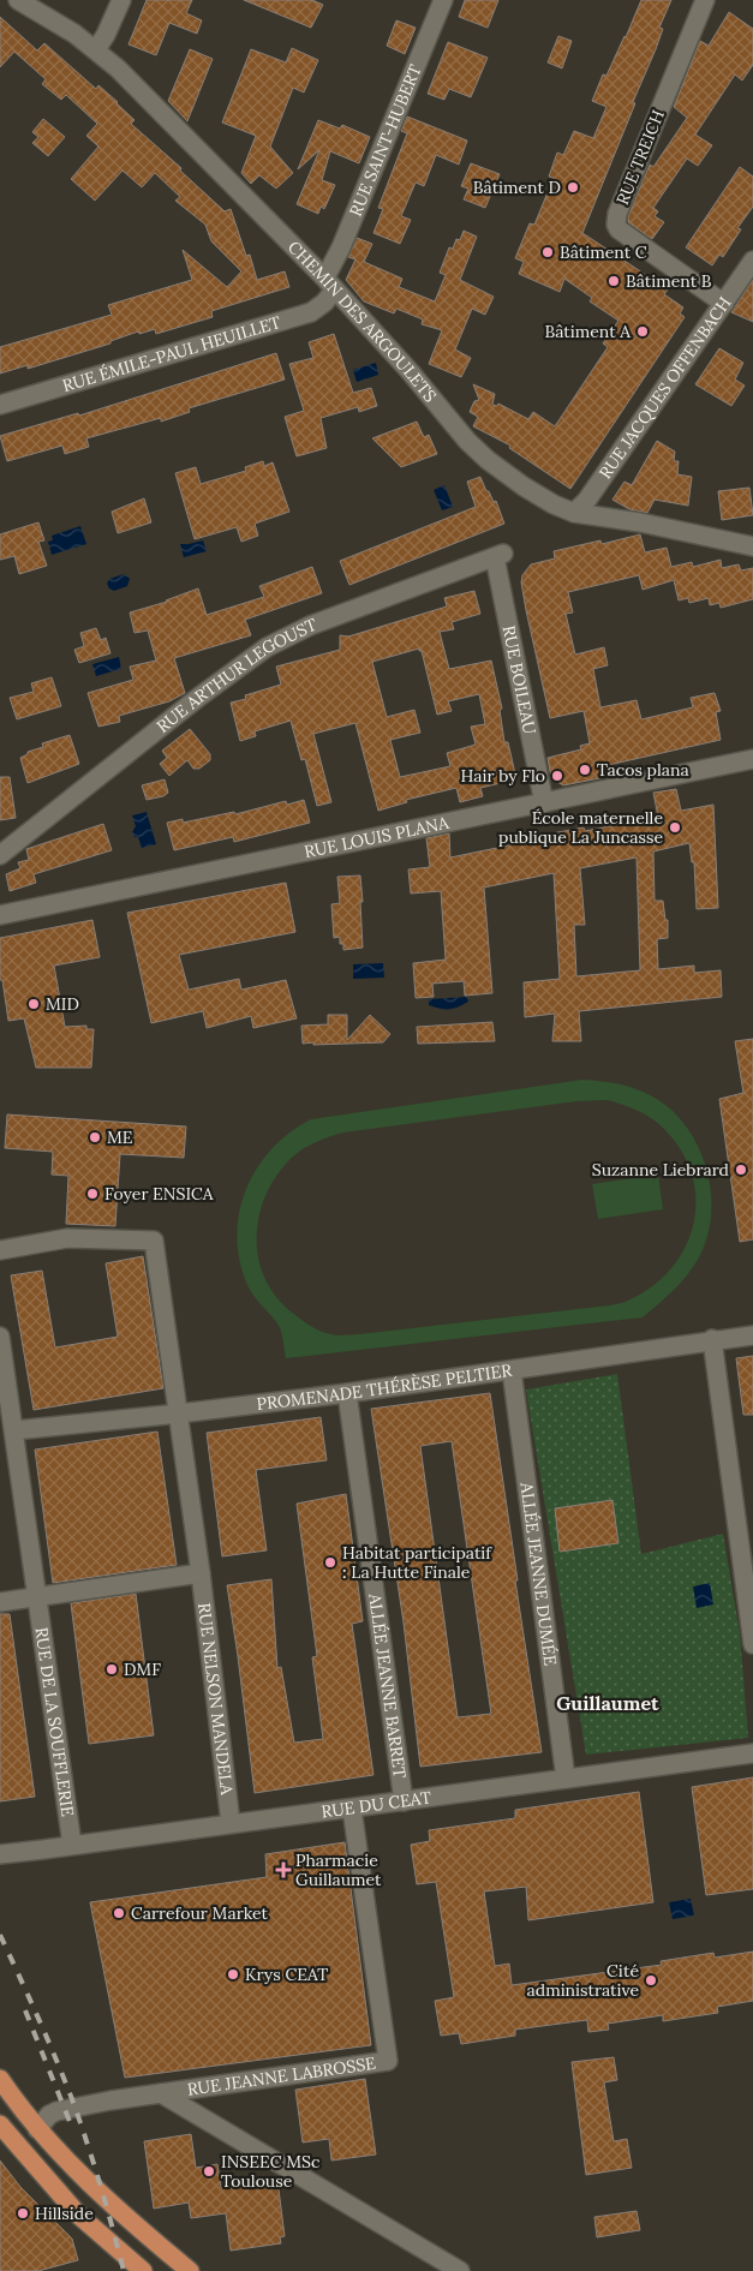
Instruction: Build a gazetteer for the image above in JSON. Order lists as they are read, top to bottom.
{
  "streets": {
    "street": [
      "RUE SAINT-HUBERT",
      "RUE TREICH",
      "CHEMIN DES ARGOULETS",
      "RUE ÉMILE-PAUL HEUILLET",
      "RUE JACQUES OFFENBACH",
      "RUE ARTHUR LEGOUST",
      "RUE BOILEAU",
      "RUE LOUIS PLANA",
      "PROMENADE THÉRÈSE PELTIER",
      "ALLÉE JEANNE DUMÉE",
      "ALLÉE JEANNE BARRET",
      "RUE NELSON MANDELA",
      "RUE DE LA SOUFFLERIE",
      "RUE DU CEAT",
      "RUE JEANNE LABROSSE"
    ]
  },
  "crossings": [
    ["RUE SAINT-HUBERT", "CHEMIN DES ARGOULETS"],
    ["RUE SAINT-HUBERT", "RUE ÉMILE-PAUL HEUILLET"],
    ["RUE TREICH", "RUE JACQUES OFFENBACH"],
    ["CHEMIN DES ARGOULETS", "RUE ÉMILE-PAUL HEUILLET"],
    ["CHEMIN DES ARGOULETS", "RUE JACQUES OFFENBACH"],
    ["RUE ARTHUR LEGOUST", "RUE BOILEAU"],
    ["RUE BOILEAU", "RUE LOUIS PLANA"],
    ["PROMENADE THÉRÈSE PELTIER", "ALLÉE JEANNE DUMÉE"],
    ["PROMENADE THÉRÈSE PELTIER", "ALLÉE JEANNE BARRET"],
    ["PROMENADE THÉRÈSE PELTIER", "RUE NELSON MANDELA"],
    ["PROMENADE THÉRÈSE PELTIER", "RUE DE LA SOUFFLERIE"],
    ["ALLÉE JEANNE DUMÉE", "RUE DU CEAT"],
    ["ALLÉE JEANNE BARRET", "RUE DU CEAT"],
    ["RUE NELSON MANDELA", "RUE DU CEAT"],
    ["RUE DE LA SOUFFLERIE", "RUE DU CEAT"],
    ["RUE DU CEAT", "RUE JEANNE LABROSSE"]
  ],
  "districts": ["Guillaumet"],
  "places": {
    "other": [
      "Bâtiment D",
      "Bâtiment C",
      "Bâtiment B",
      "Bâtiment A",
      "Tacos plana",
      "Hair by Flo",
      "École maternelle publique La Juncasse",
      "MID",
      "ME",
      "Suzanne Liebrard",
      "Foyer ENSICA",
      "Habitat participatif : La Hutte Finale",
      "DMF",
      "Carrefour Market",
      "Krys CEAT",
      "Cité administrative",
      "INSEEC MSc Toulouse",
      "Hillside"
    ],
    "health": ["Pharmacie Guillaumet"]
  }
}
